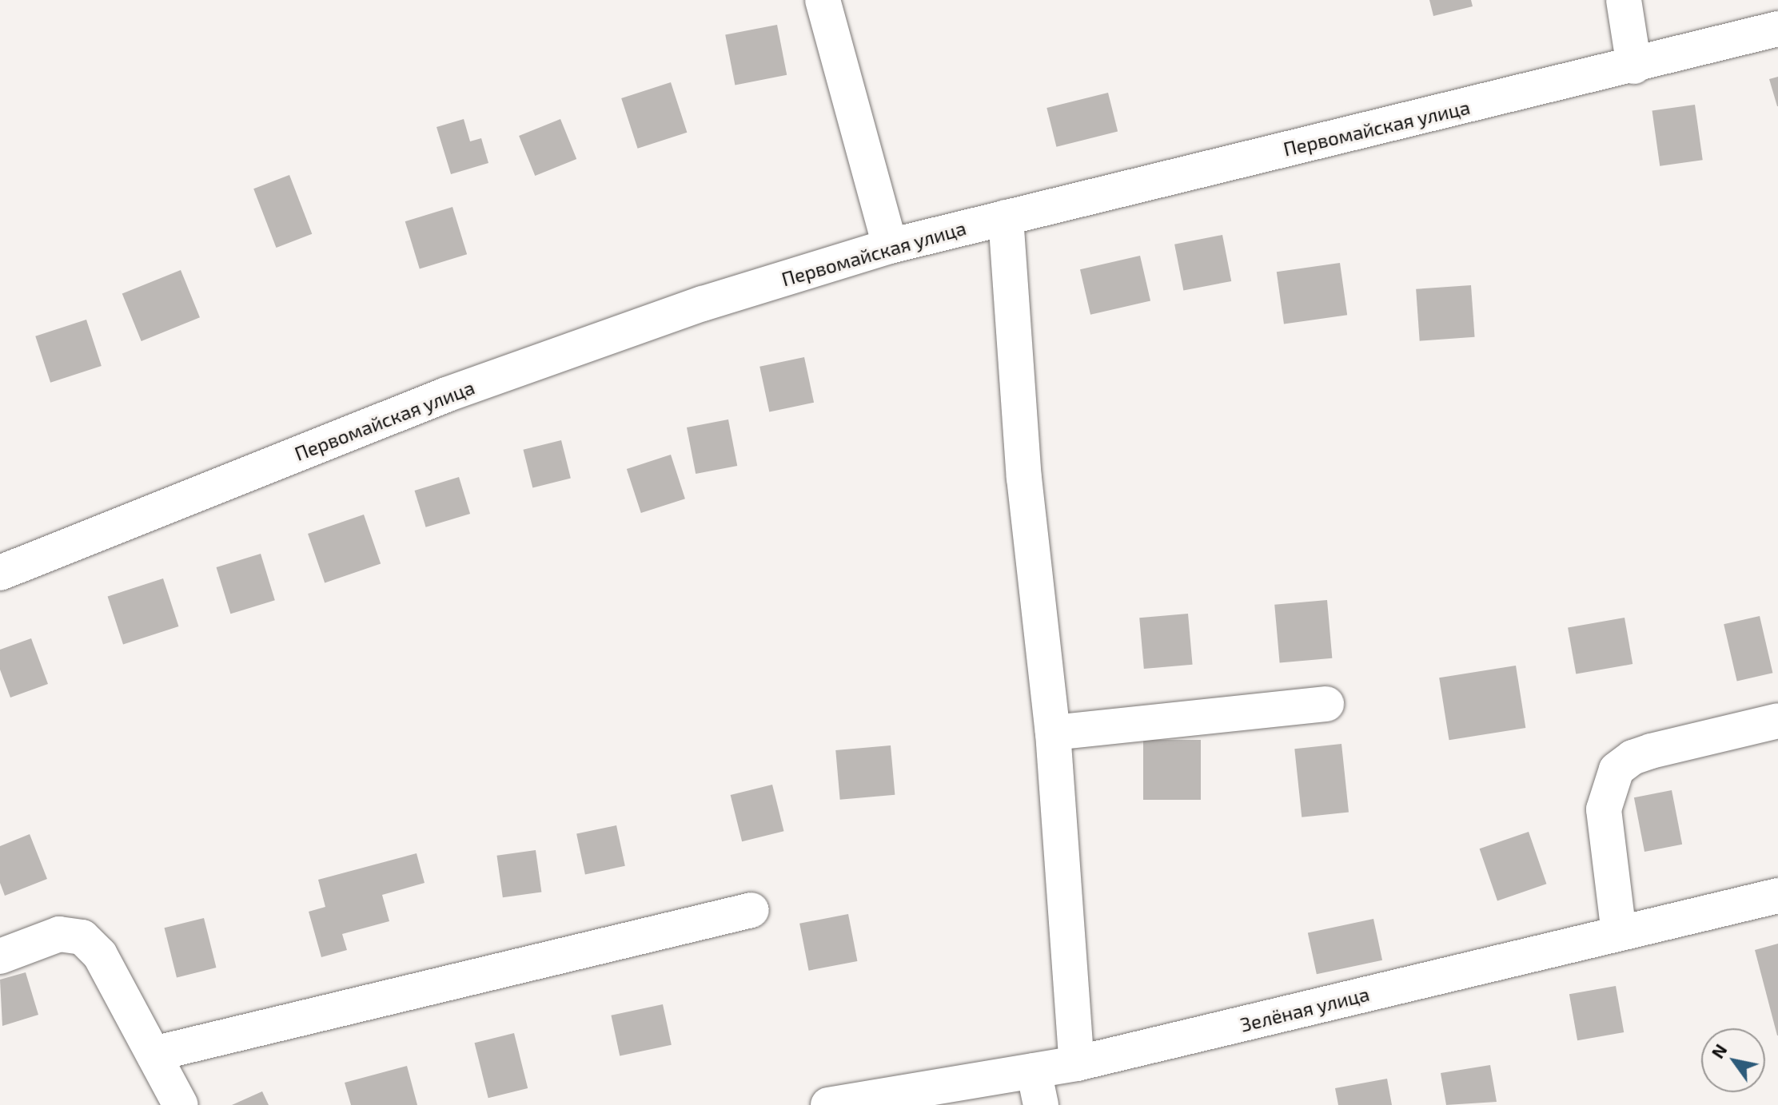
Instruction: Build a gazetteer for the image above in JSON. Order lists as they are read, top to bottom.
{
  "streets": {
    "street": ["Первомайская улица", "Зелёная улица"]
  },
  "north": "top left"
}
